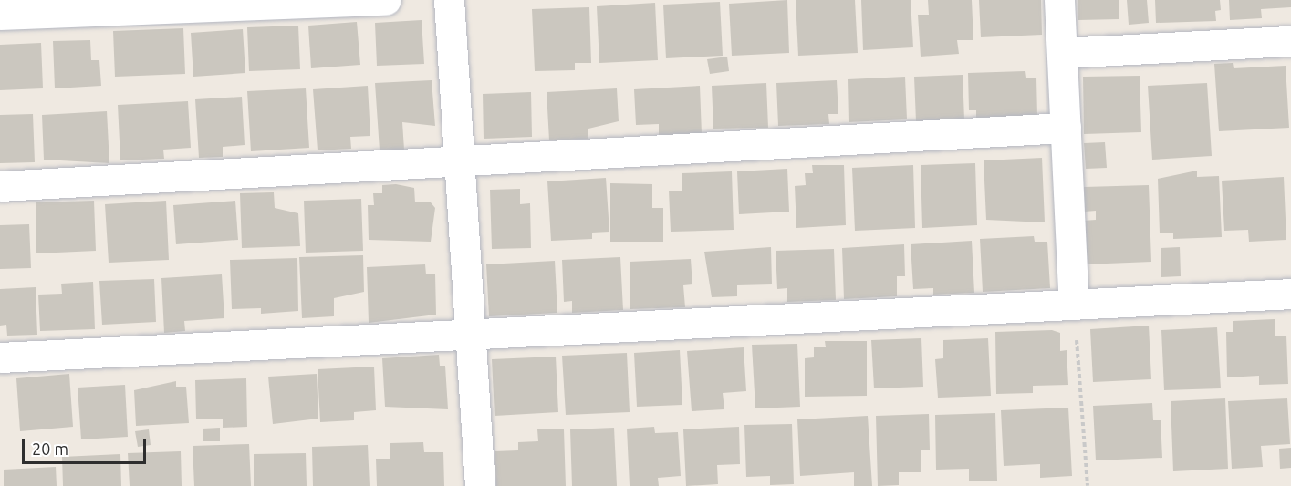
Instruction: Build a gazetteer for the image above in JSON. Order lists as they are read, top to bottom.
{
  "scale_bar": "20 m"
}
